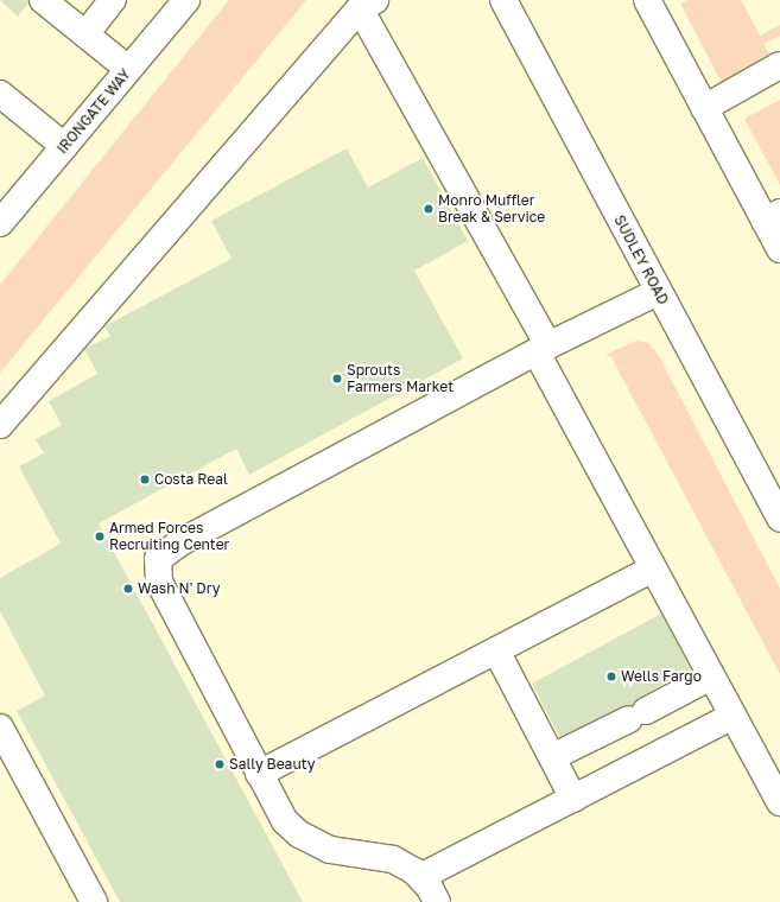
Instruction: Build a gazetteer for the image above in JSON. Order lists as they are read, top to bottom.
{
  "streets": {
    "main road": ["IRONGATE WAY", "SUDLEY ROAD"]
  },
  "places": [
    "Monro Muffler Break & Service",
    "Sprouts Farmers Market",
    "Costa Real",
    "Armed Forces Recruiting Center",
    "Wash N' Dry",
    "Wells Fargo",
    "Sally Beauty"
  ]
}
